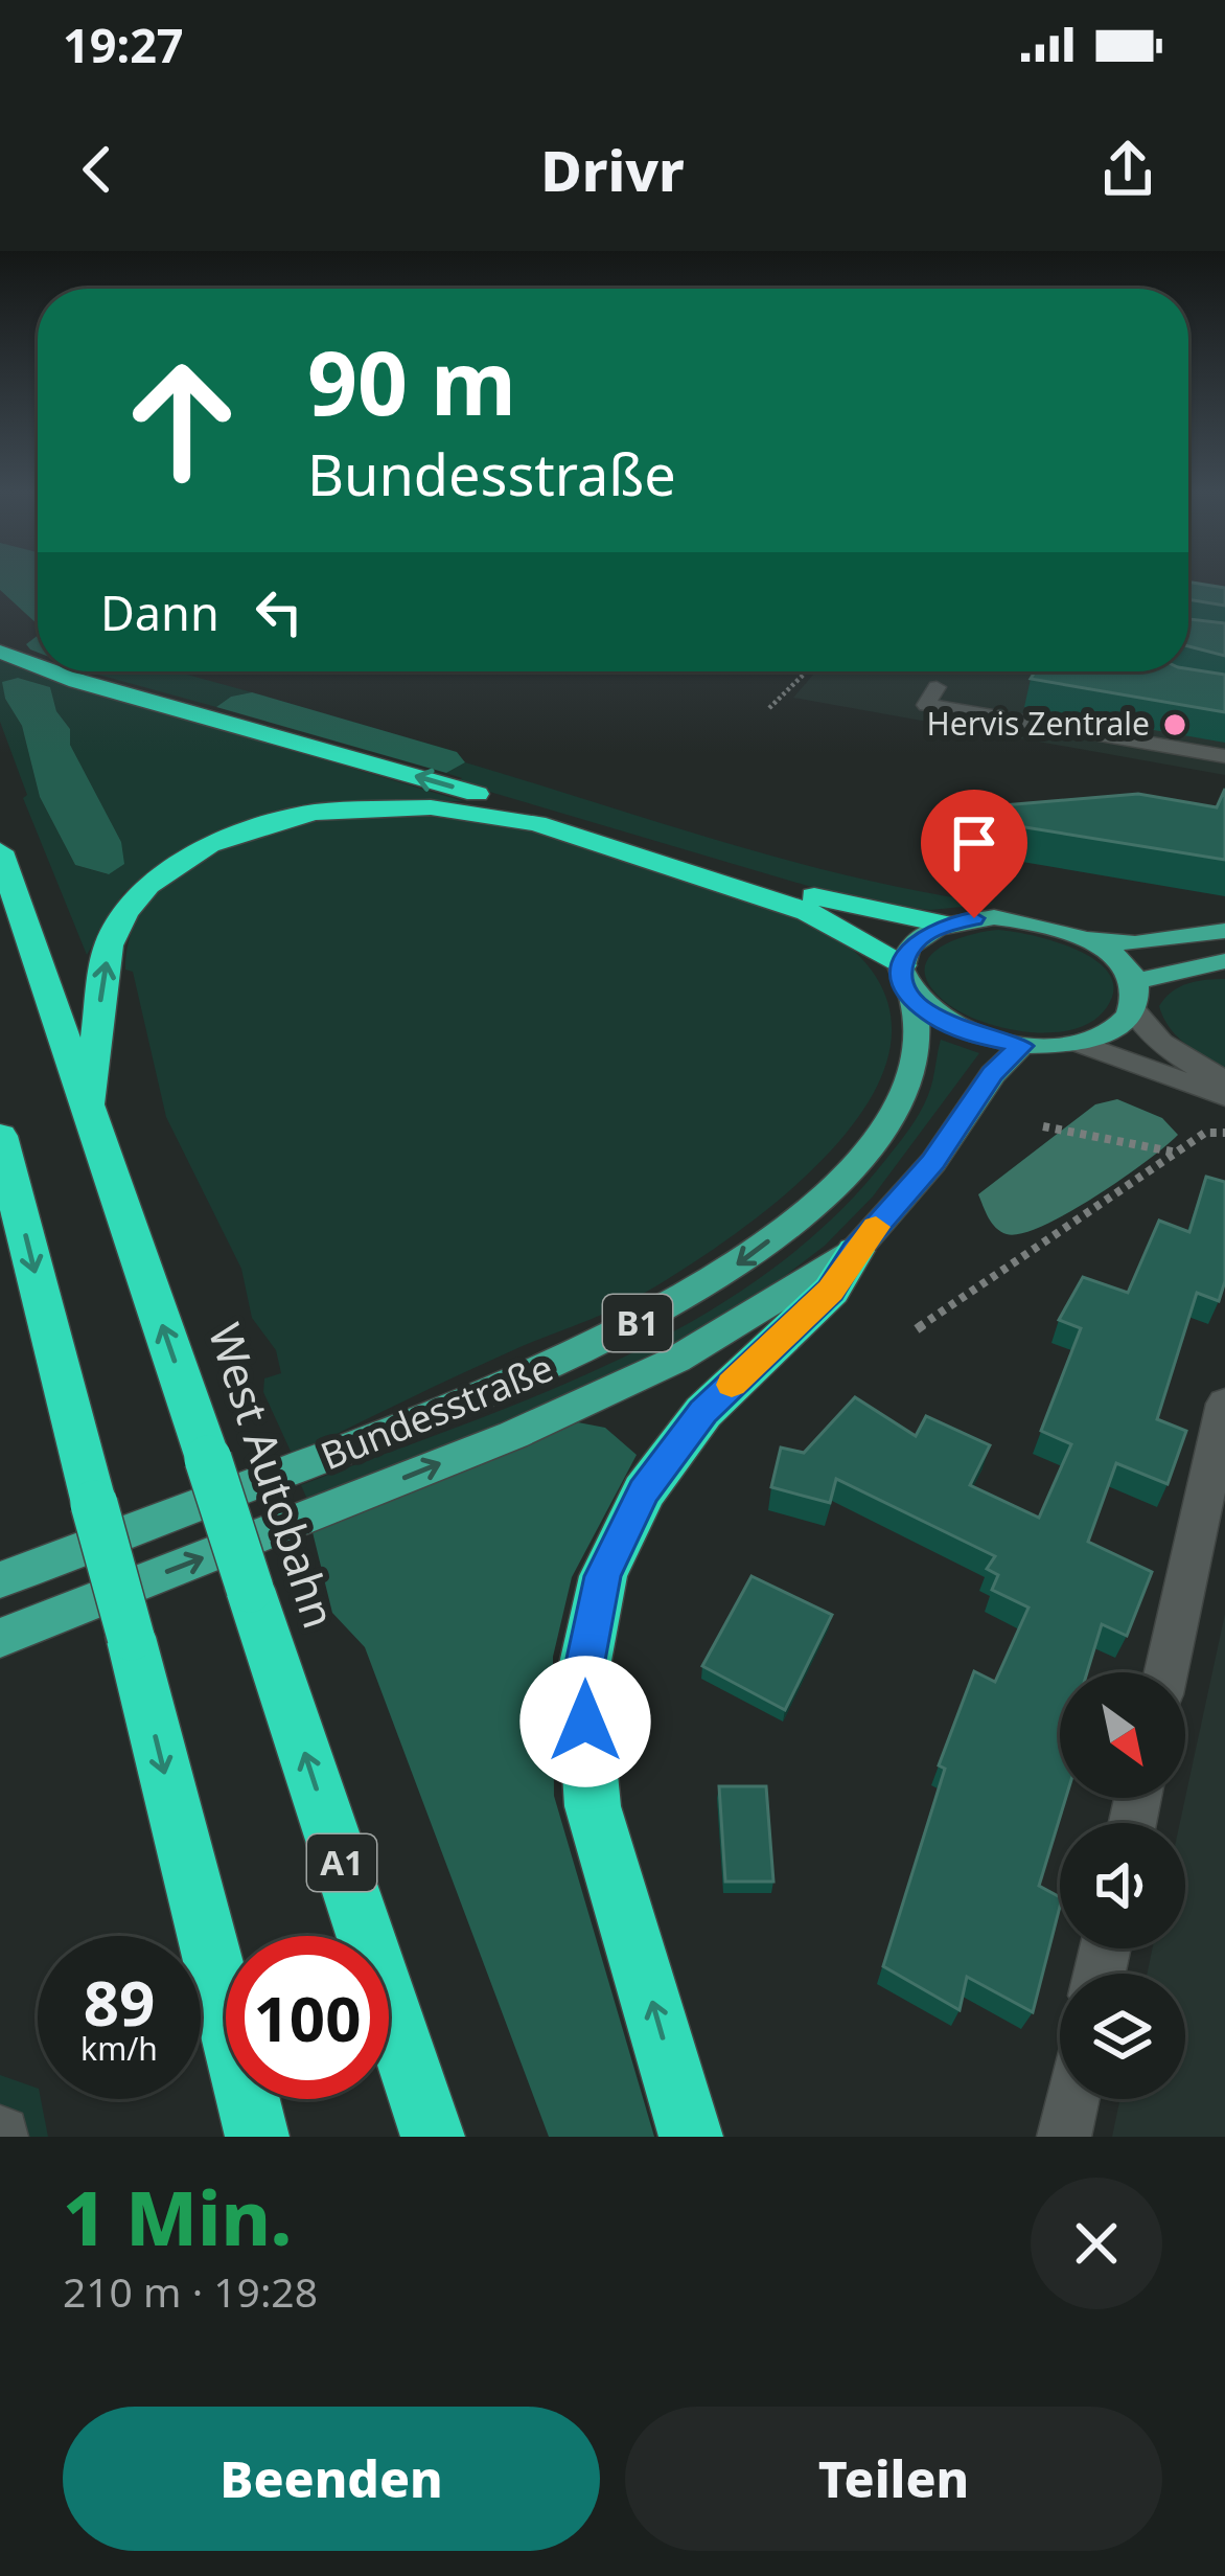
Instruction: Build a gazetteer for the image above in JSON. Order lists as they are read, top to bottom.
{
  "streets": {
    "highway": ["West Autobahn", "A1"],
    "main road": ["B1", "Bundesstraße"]
  },
  "places": ["Hervis Zentrale"],
  "north": "bottom right",
  "page": {
    "status": "19:27",
    "header": "Drivr",
    "turn": ["90 m", "Bundesstraße"],
    "then": "Dann",
    "speed": "89 km/h",
    "limit": "100",
    "heading": ["1 Min.", "210 m · 19:28"],
    "buttons": ["Beenden", "Teilen"]
  }
}
